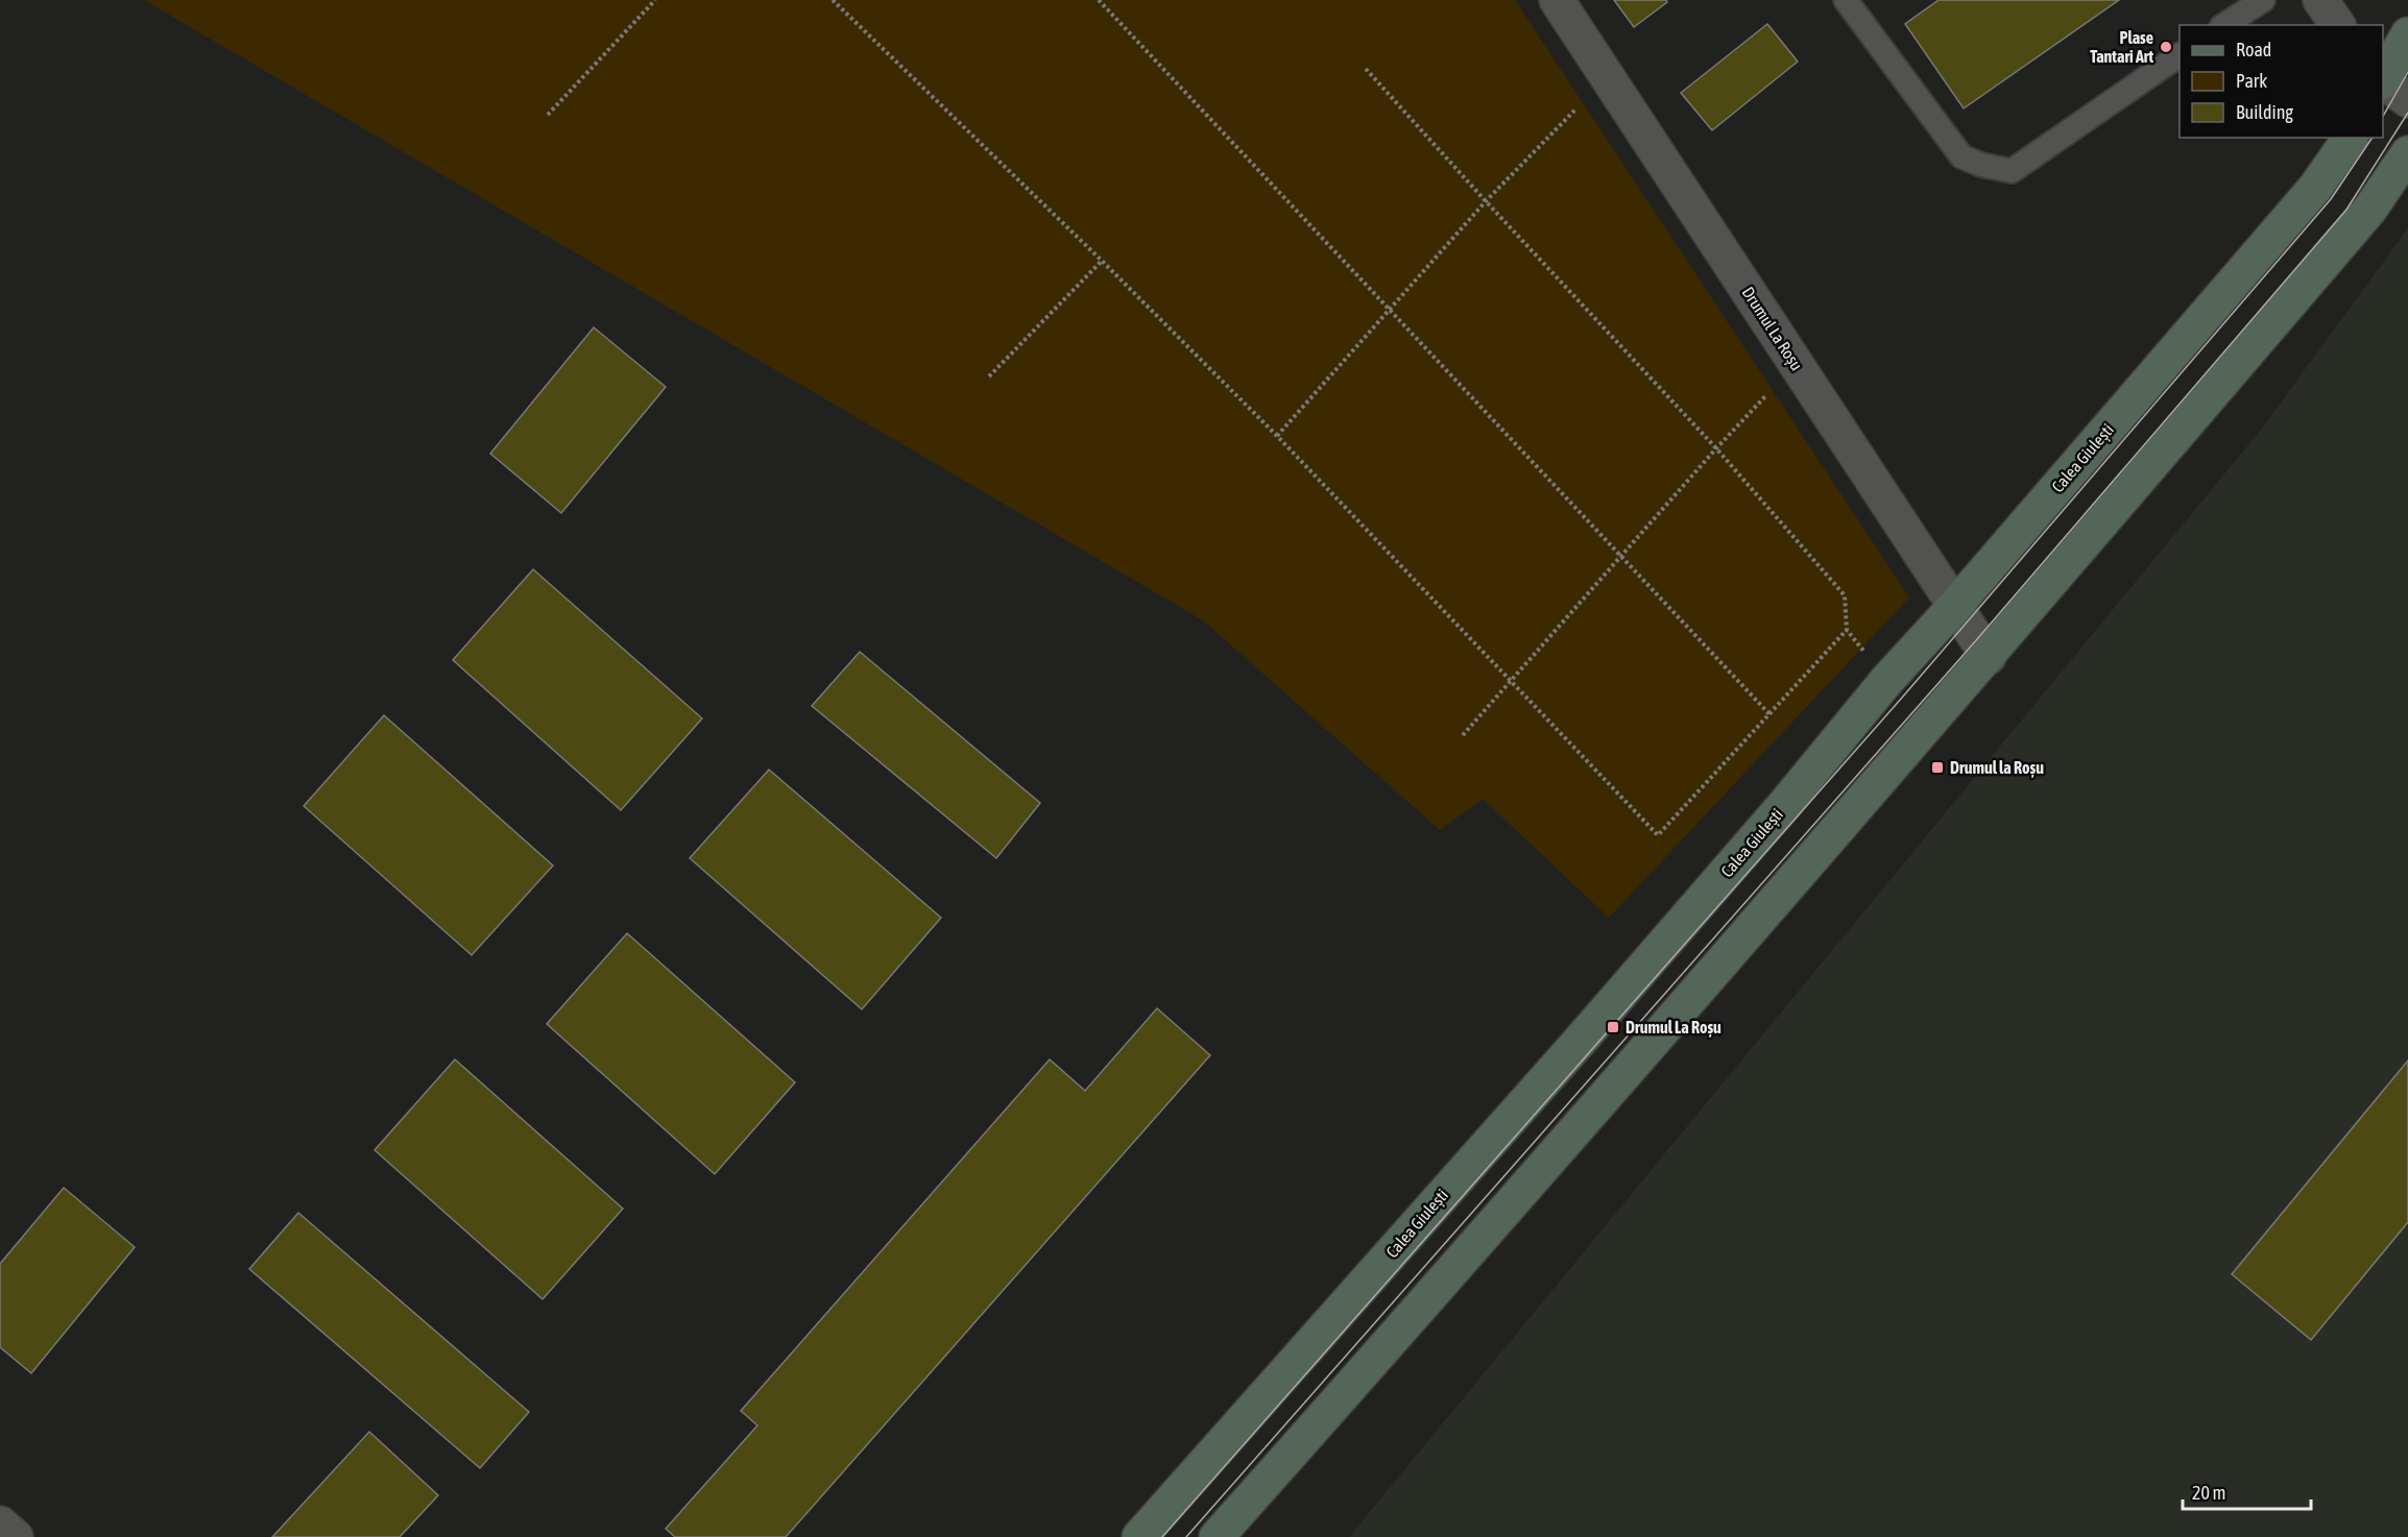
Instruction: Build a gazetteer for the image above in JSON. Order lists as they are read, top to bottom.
{
  "streets": {
    "main road": ["Calea Giulești"],
    "street": ["Drumul La Roșu"]
  },
  "crossings": [
    ["Drumul La Roșu", "Calea Giulești"]
  ],
  "places": {
    "other": ["Plase Tantari Art"],
    "transit": ["Drumul la Roșu", "Drumul La Roșu"]
  },
  "legend": ["Road", "Park", "Building"],
  "scale_bar": "20 m"
}
